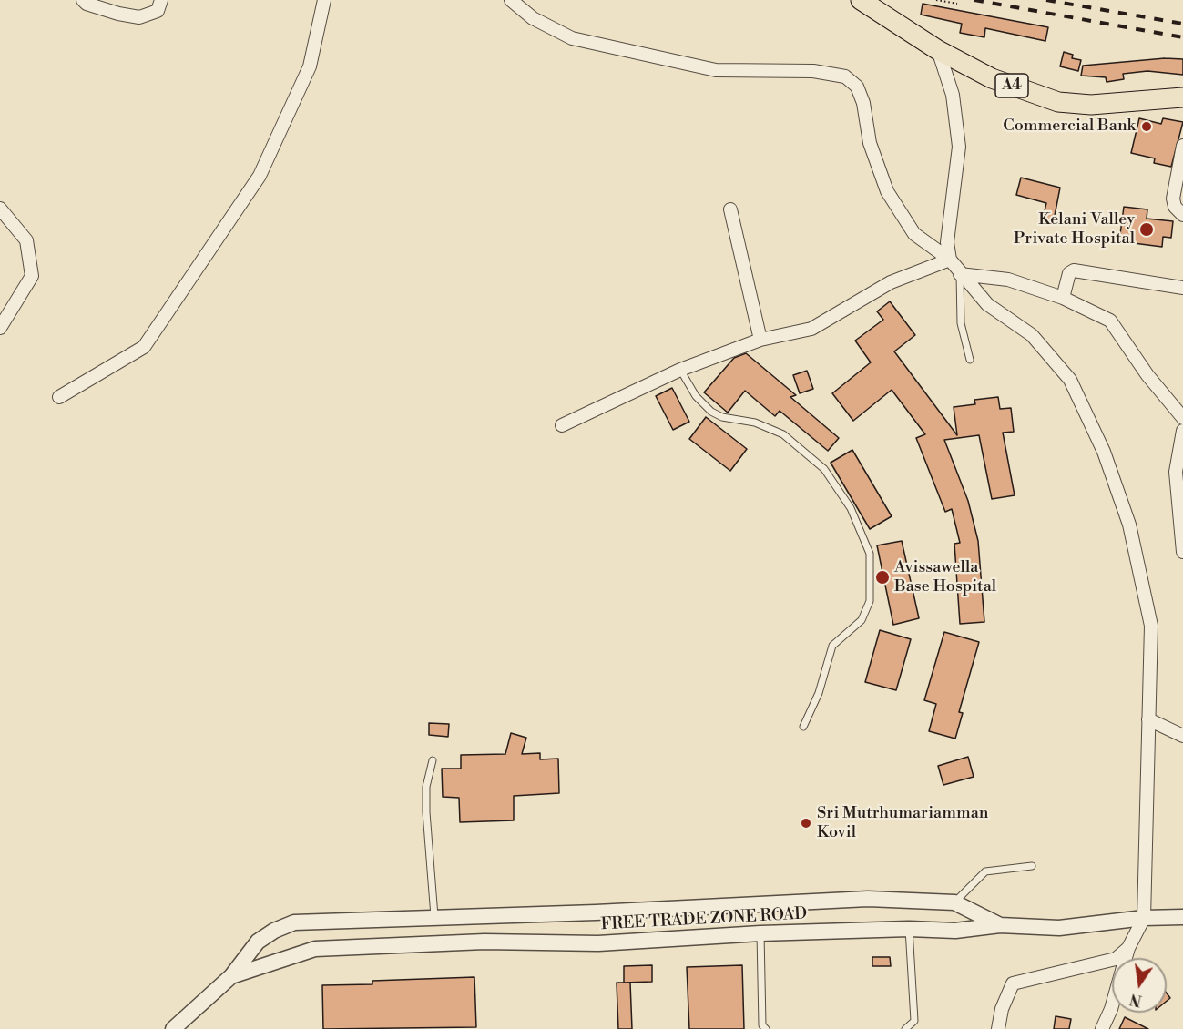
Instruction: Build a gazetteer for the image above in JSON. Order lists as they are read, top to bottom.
{
  "streets": {
    "highway": ["A4"],
    "street": ["FREE TRADE ZONE ROAD"]
  },
  "places": [
    "Commercial Bank",
    "Kelani Valley Private Hospital",
    "Avissawella Base Hospital",
    "Sri Mutrhumariamman Kovil"
  ],
  "north": "bottom"
}
